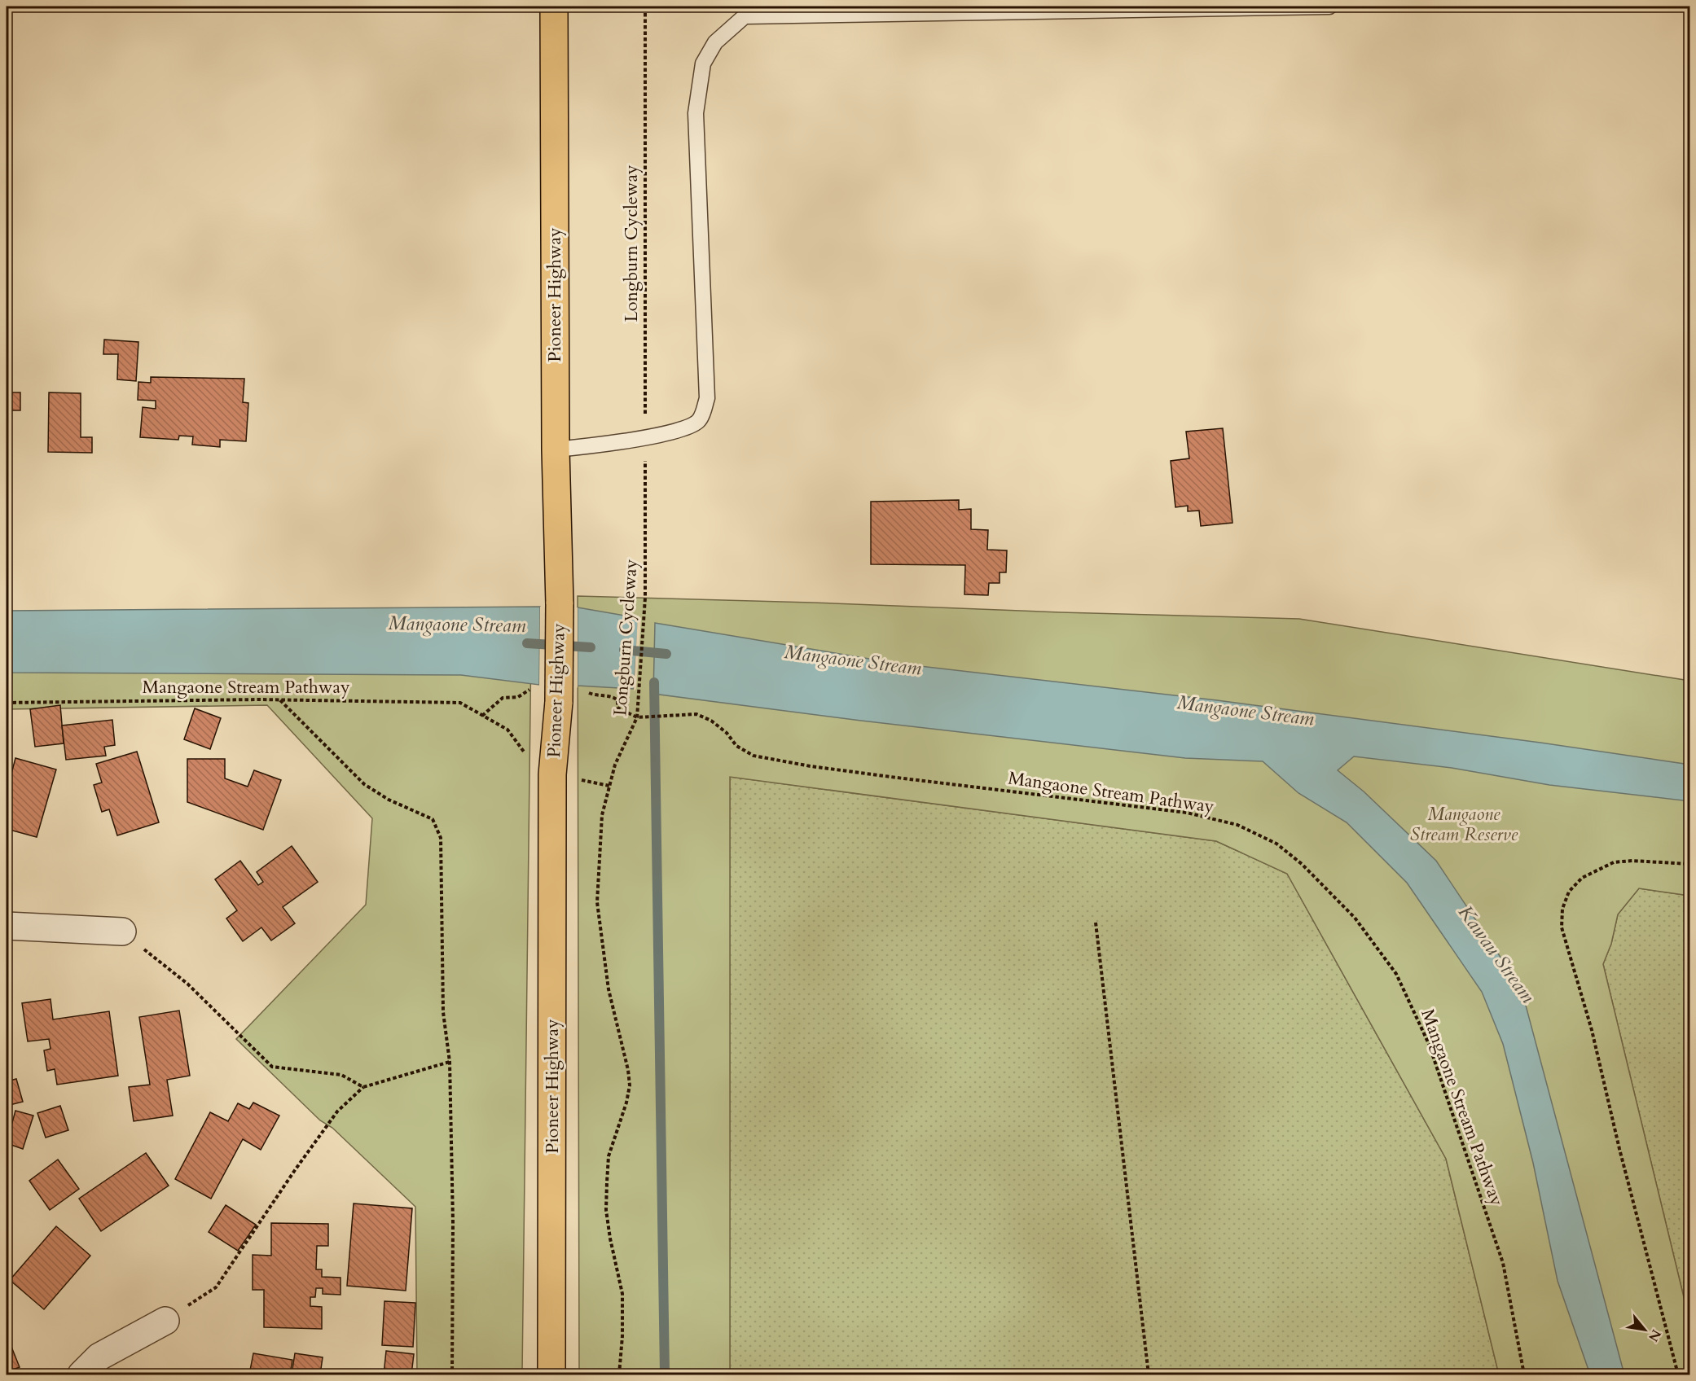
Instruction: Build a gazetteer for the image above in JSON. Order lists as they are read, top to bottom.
{
  "streets": {
    "main road": ["Pioneer Highway"],
    "path": ["Longburn Cycleway", "Mangaone Stream Pathway"]
  },
  "crossings": [
    ["Longburn Cycleway", "Mangaone Stream Pathway"]
  ],
  "water": ["Mangaone Stream", "Kawau Stream"],
  "parks": ["Mangaone Stream Reserve"],
  "north": "bottom right"
}
